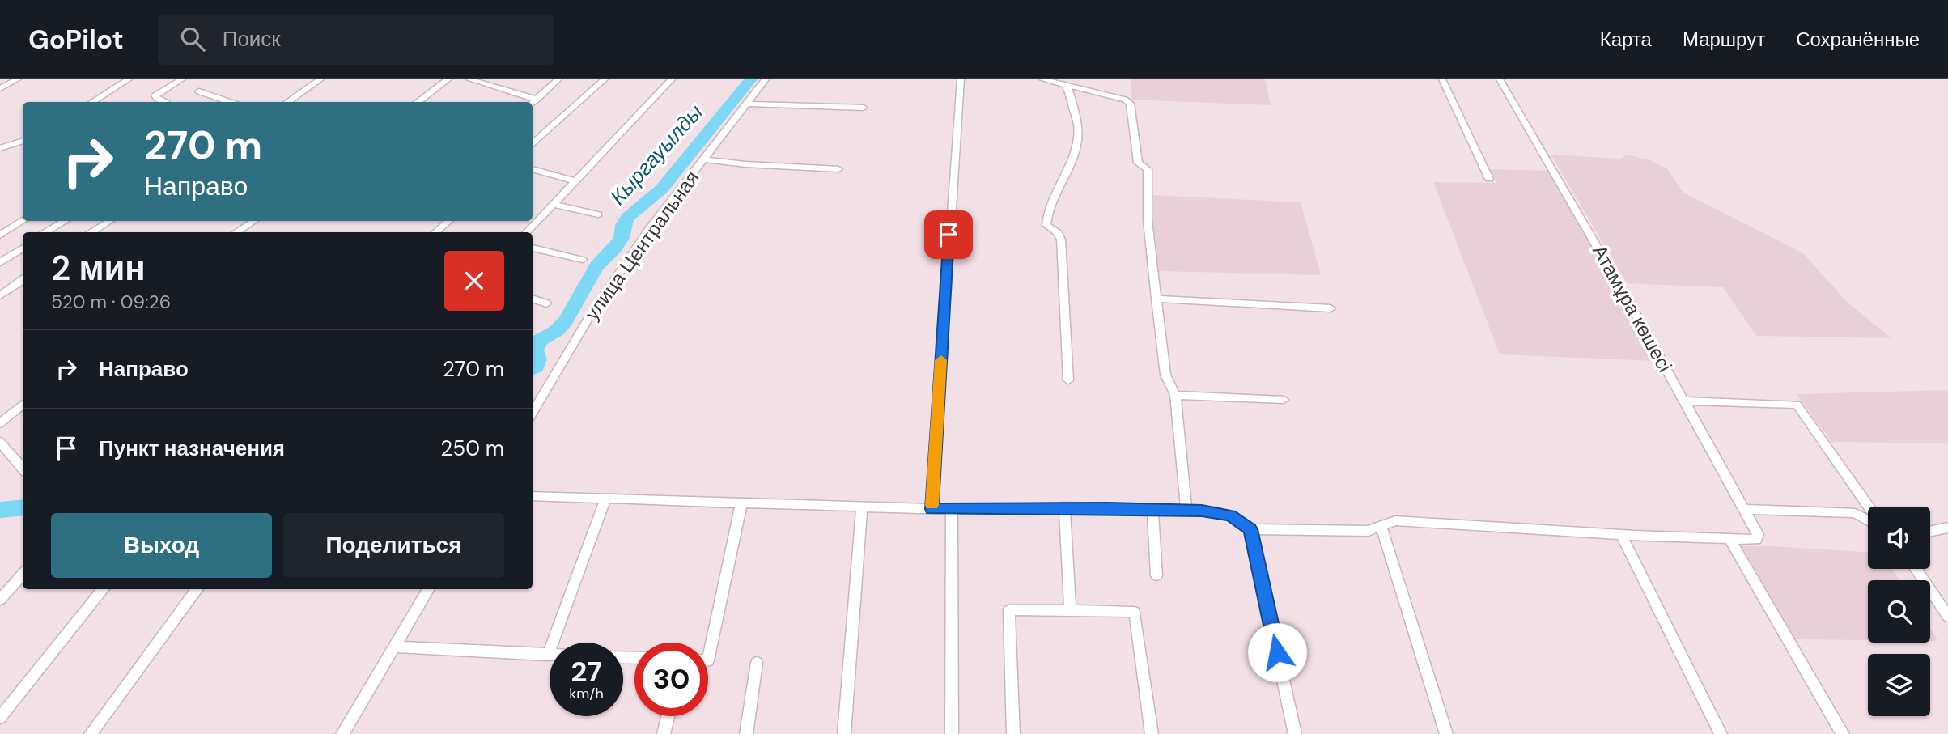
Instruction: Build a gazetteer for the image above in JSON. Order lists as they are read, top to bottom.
{
  "streets": {
    "street": ["улица Центральная", "Атамұра көшесі"]
  },
  "water": ["Кыргауылды"],
  "page": {
    "header": "GoPilot",
    "search": "Поиск",
    "nav": ["Карта", "Маршрут", "Сохранённые"],
    "turn": ["270 m", "Направо"],
    "heading": ["2 мин", "520 m · 09:26"],
    "list": [
      {
        "name": "Направо",
        "value": "270 m"
      },
      {
        "name": "Пункт назначения",
        "value": "250 m"
      }
    ],
    "buttons": ["Выход", "Поделиться"],
    "speed": "27 km/h",
    "limit": "30"
  }
}
